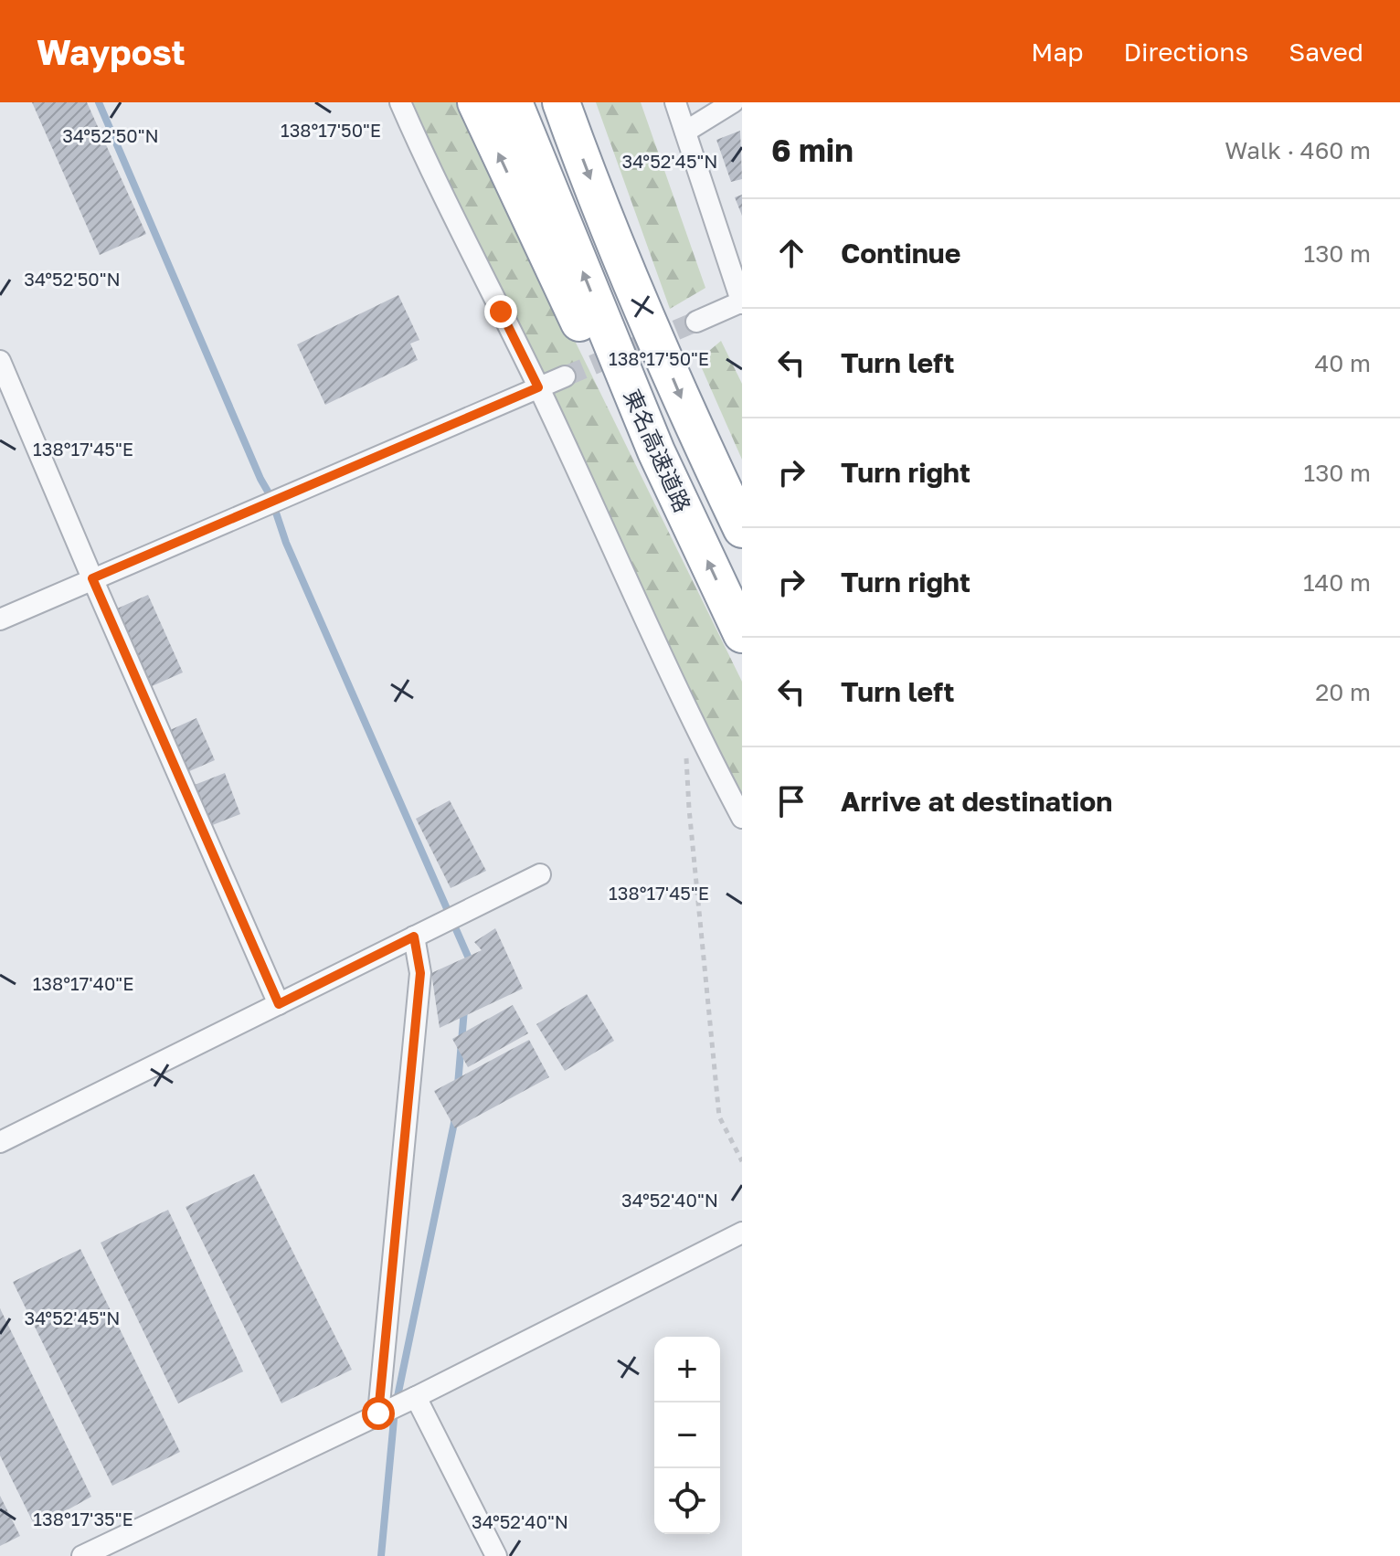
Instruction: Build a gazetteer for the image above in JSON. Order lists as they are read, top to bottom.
{
  "streets": {
    "highway": ["東名高速道路"]
  },
  "page": {
    "header": "Waypost",
    "nav": ["Map", "Directions", "Saved"],
    "heading": ["6 min", "Walk · 460 m"],
    "list": [
      ["Continue", "130 m"],
      ["Turn left", "40 m"],
      ["Turn right", "130 m"],
      ["Turn right", "140 m"],
      ["Turn left", "20 m"],
      "Arrive at destination"
    ],
    "map_buttons": ["+", "−"]
  },
  "coordinates": [
    "138°17'50\"E",
    "34°52'50\"N",
    "34°52'45\"N",
    "138°17'45\"E",
    "138°17'40\"E",
    "34°52'40\"N",
    "138°17'35\"E"
  ]
}
